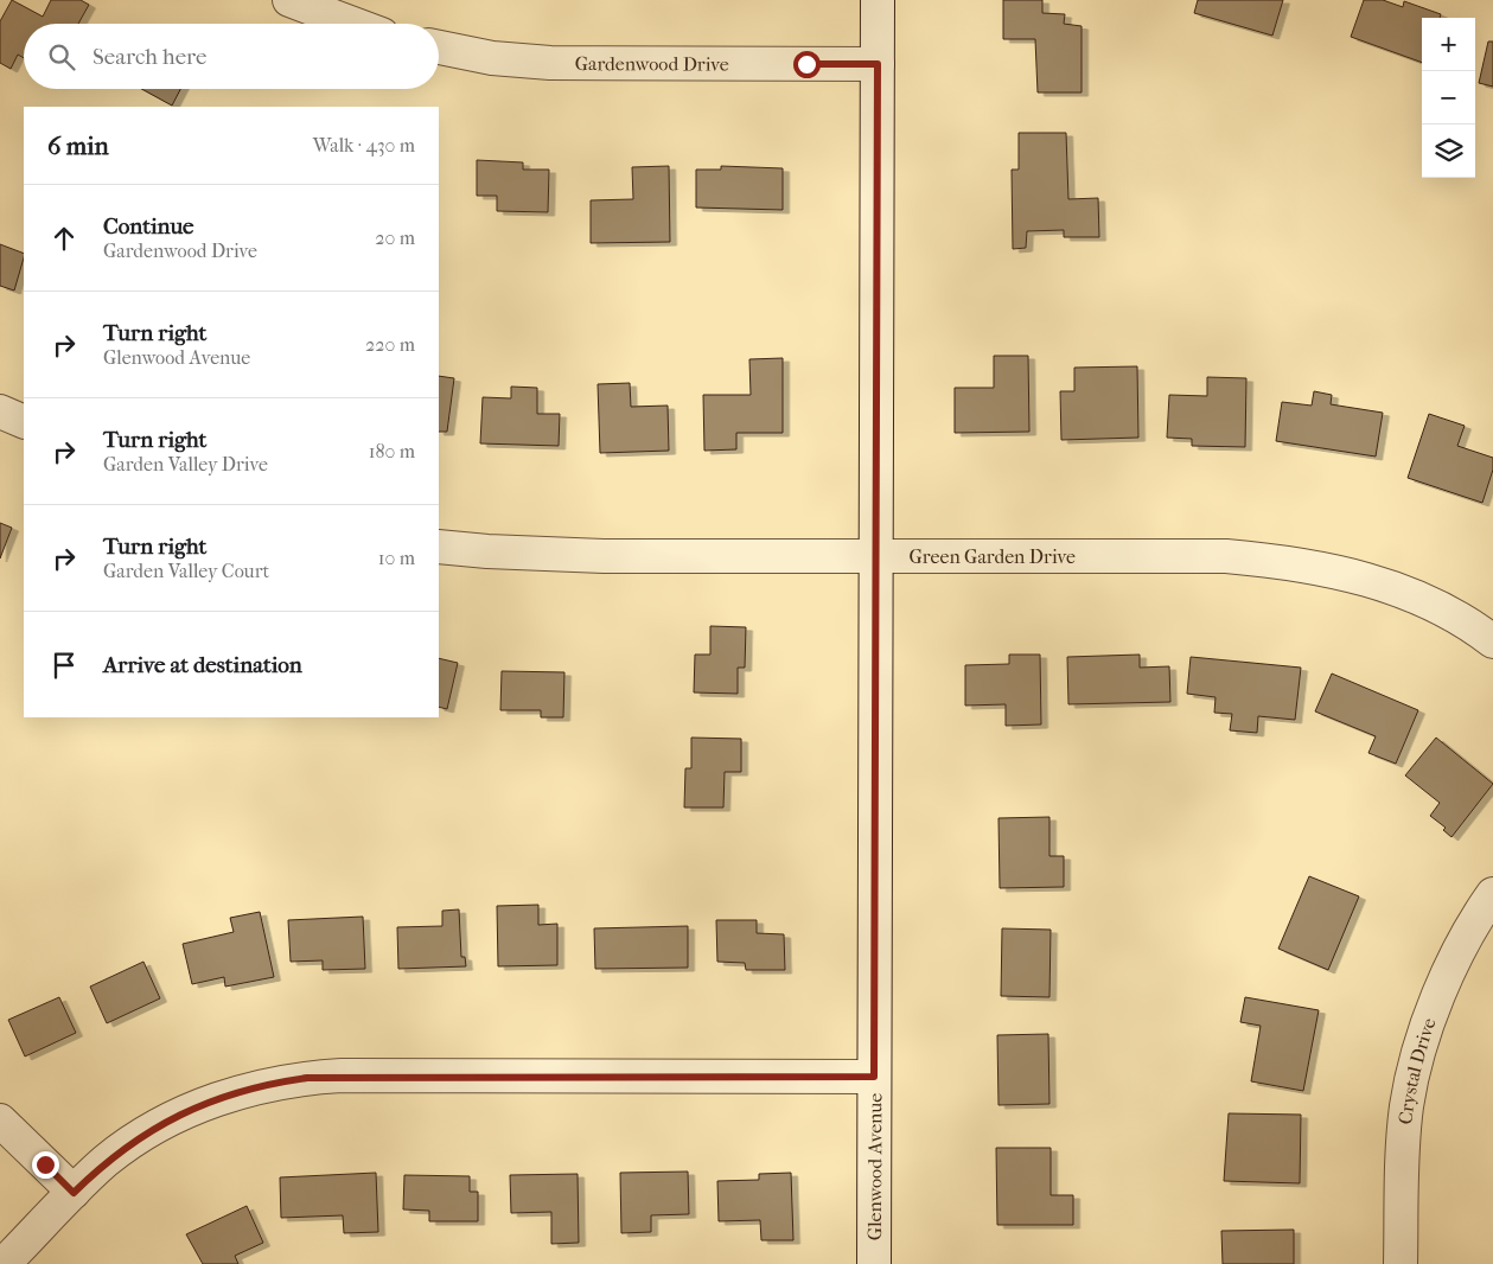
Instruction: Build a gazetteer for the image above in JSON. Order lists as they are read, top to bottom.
{
  "streets": {
    "street": [
      "Gardenwood Drive",
      "Green Garden Drive",
      "Crystal Drive",
      "Glenwood Avenue"
    ]
  },
  "crossings": [
    ["Gardenwood Drive", "Glenwood Avenue"],
    ["Green Garden Drive", "Glenwood Avenue"]
  ],
  "page": {
    "map_buttons": ["+", "−"],
    "search": "Search here",
    "heading": ["6 min", "Walk · 430 m"],
    "list": [
      ["Continue", "Gardenwood Drive", "20 m"],
      ["Turn right", "Glenwood Avenue", "220 m"],
      ["Turn right", "Garden Valley Drive", "180 m"],
      ["Turn right", "Garden Valley Court", "10 m"],
      "Arrive at destination"
    ]
  }
}
